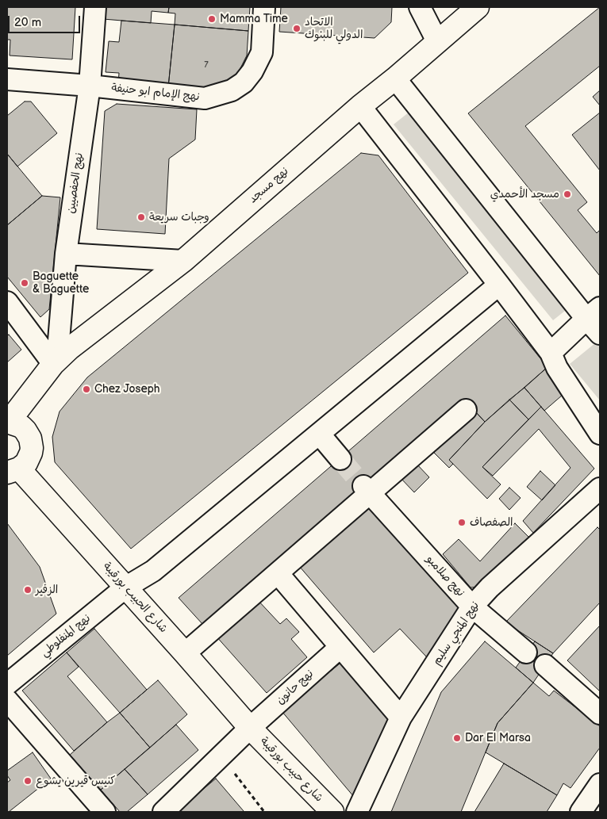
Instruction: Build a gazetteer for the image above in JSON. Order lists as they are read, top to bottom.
{
  "streets": {
    "street": [
      "نهج الإمام ابو حنيفة",
      "نهج الحفصيين",
      "نهج مسجد",
      "نهج صلامبو",
      "شارع الحبيب بورقيبة",
      "نهج المنجي سليم",
      "نهج المنفلوطي",
      "نهج حانون",
      "شارع حبيب بورقيبة"
    ]
  },
  "crossings": [
    ["نهج الإمام ابو حنيفة", "نهج الحفصيين"],
    ["نهج الحفصيين", "نهج مسجد"],
    ["نهج صلامبو", "نهج المنجي سليم"],
    ["شارع الحبيب بورقيبة", "نهج المنفلوطي"],
    ["شارع الحبيب بورقيبة", "نهج حانون"],
    ["شارع الحبيب بورقيبة", "شارع حبيب بورقيبة"],
    ["نهج حانون", "شارع حبيب بورقيبة"]
  ],
  "places": [
    "Mamma Time",
    "الاتحاد الدولي للبنوك",
    "مسجد الأحمدي",
    "وجبات سريعة",
    "Baguette & Baguette",
    "Chez Joseph",
    "الصفصاف",
    "الزفير",
    "Dar El Marsa",
    "كنيس قيرين يشوع"
  ],
  "house_numbers": ["7"],
  "scale_bar": "20 m"
}
